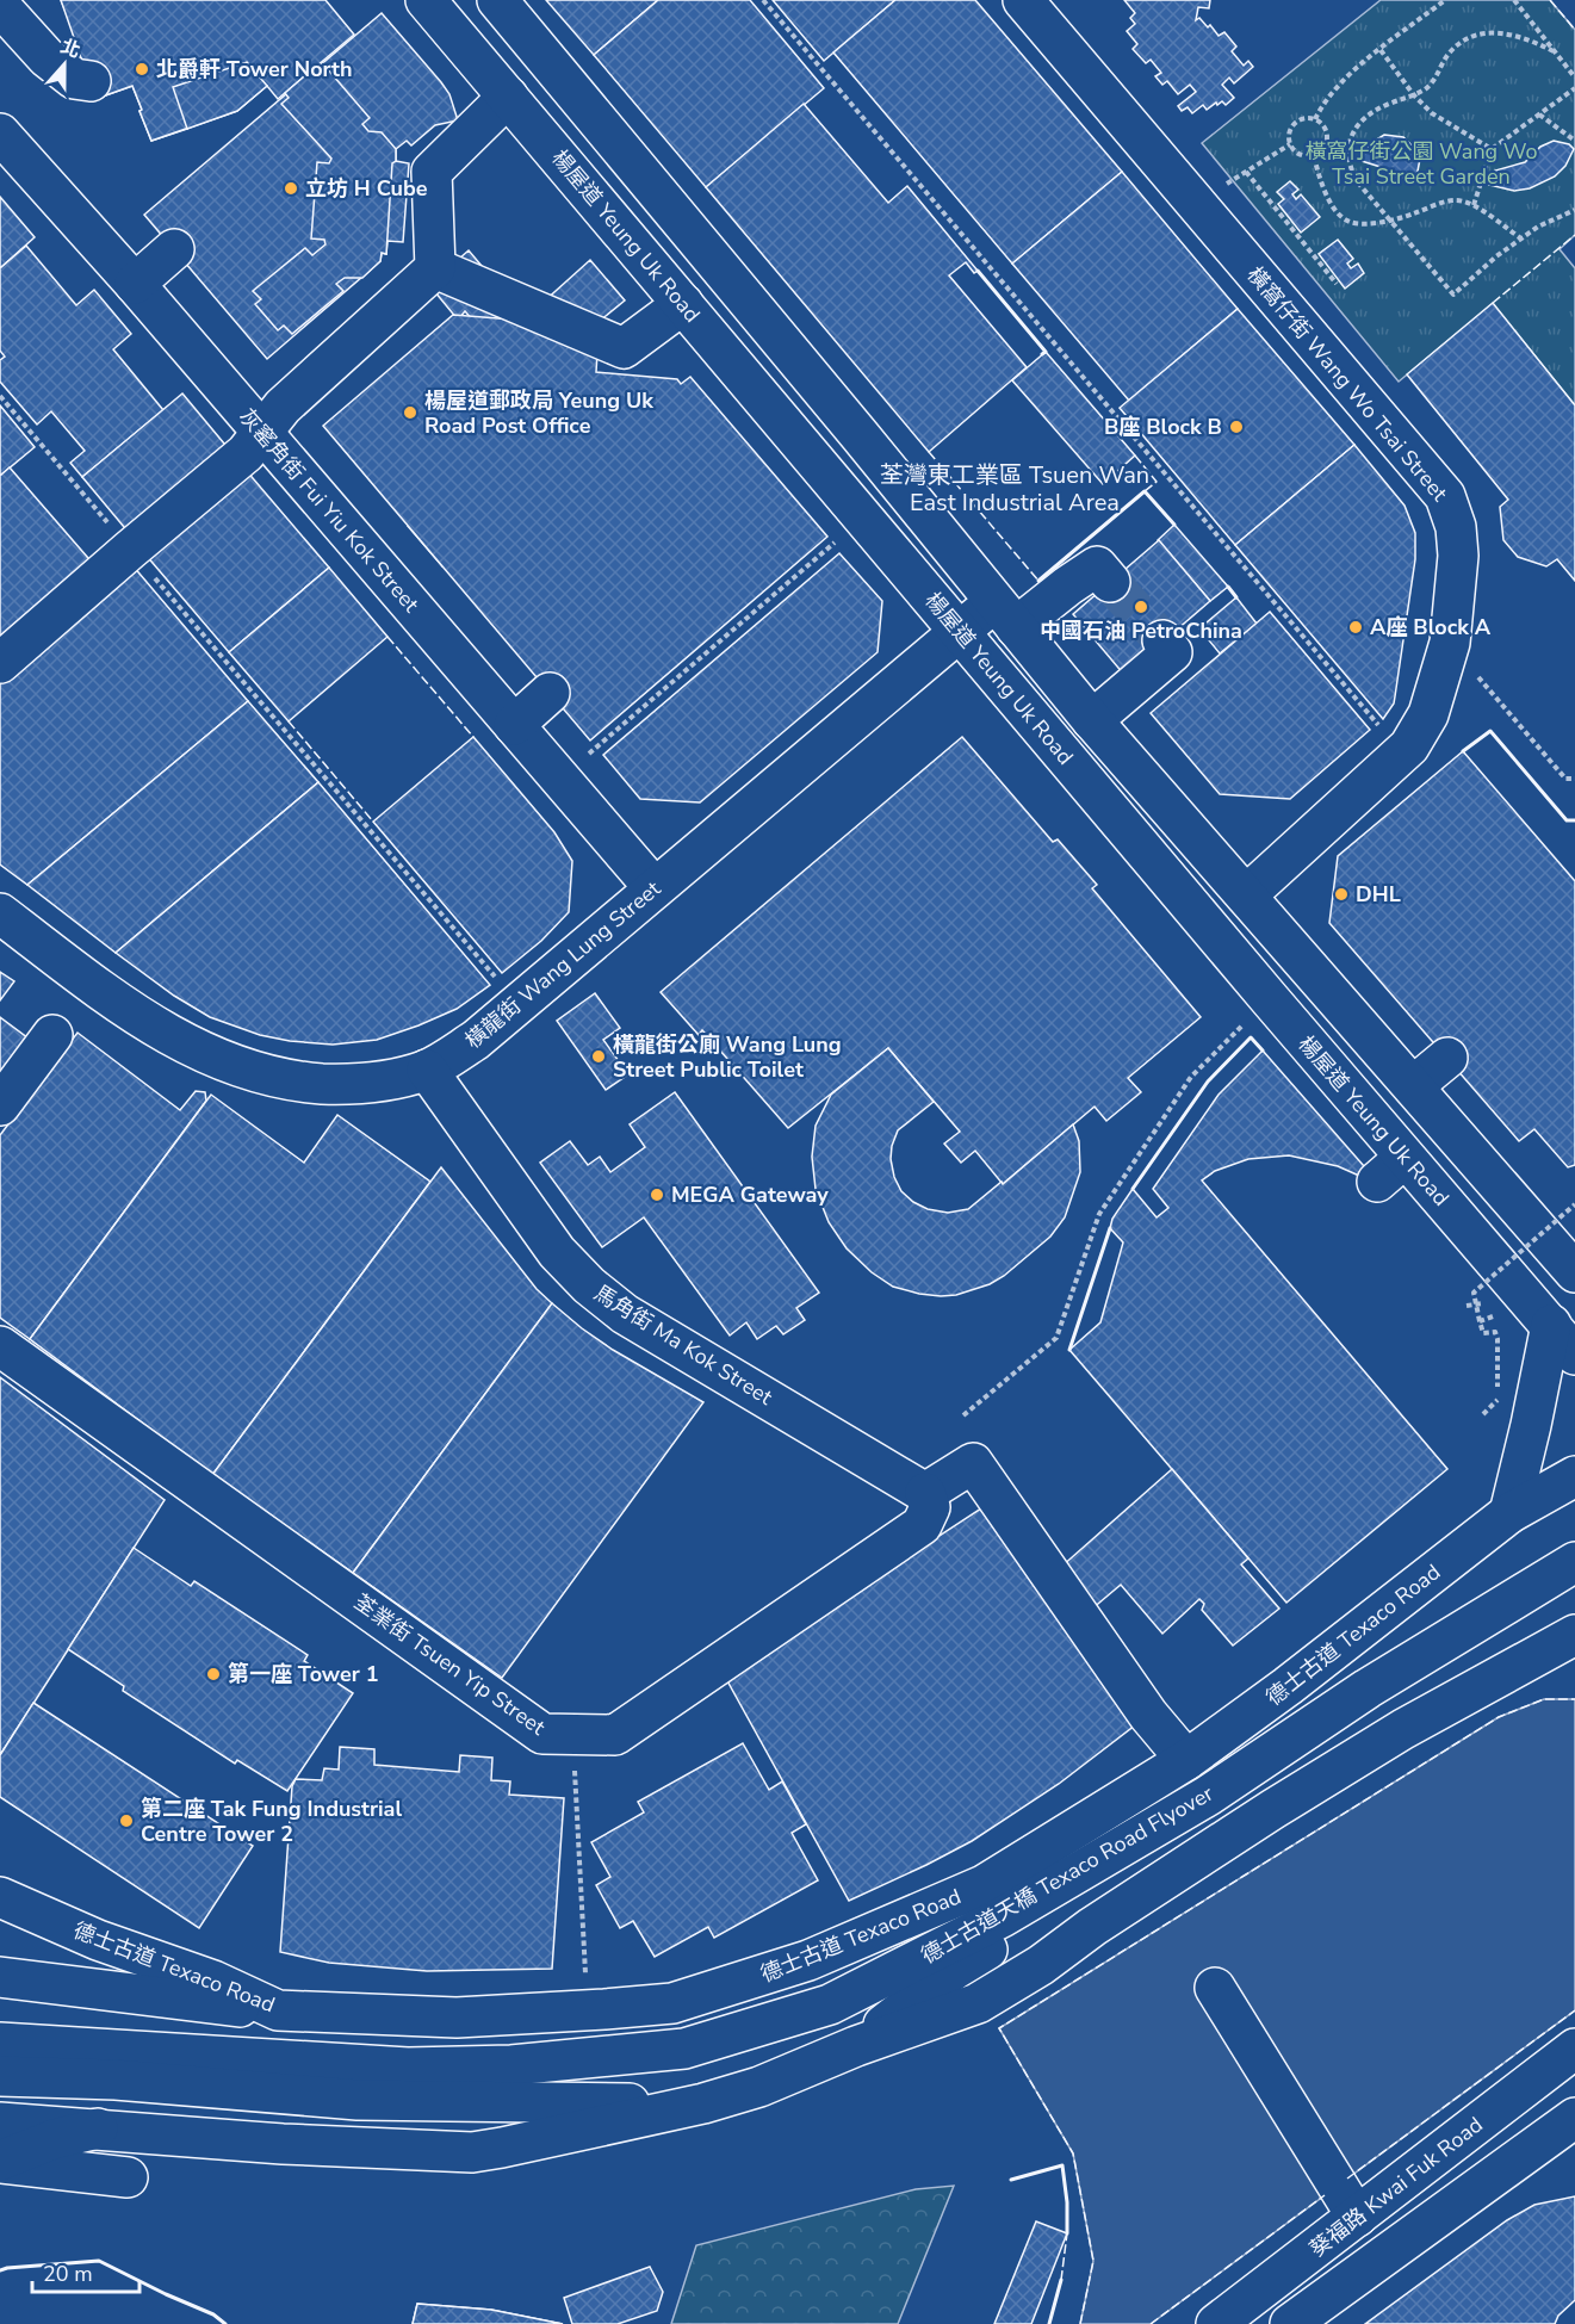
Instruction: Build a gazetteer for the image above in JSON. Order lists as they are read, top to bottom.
{
  "streets": {
    "main road": [
      "楊屋道 Yeung Uk Road",
      "橫窩仔街 Wang Wo Tsai Street",
      "灰窰角街 Fui Yiu Kok Street",
      "橫龍街 Wang Lung Street",
      "馬角街 Ma Kok Street",
      "德士古道 Texaco Road",
      "荃業街 Tsuen Yip Street",
      "德士古道天橋 Texaco Road Flyover",
      "葵福路 Kwai Fuk Road"
    ]
  },
  "crossings": [
    ["楊屋道 Yeung Uk Road", "橫窩仔街 Wang Wo Tsai Street"],
    ["楊屋道 Yeung Uk Road", "橫龍街 Wang Lung Street"],
    ["灰窰角街 Fui Yiu Kok Street", "橫龍街 Wang Lung Street"],
    ["橫龍街 Wang Lung Street", "馬角街 Ma Kok Street"],
    ["馬角街 Ma Kok Street", "荃業街 Tsuen Yip Street"]
  ],
  "districts": ["荃灣東工業區 Tsuen Wan East Industrial Area"],
  "parks": ["橫窩仔街公園 Wang Wo Tsai Street Garden"],
  "places": [
    "北爵軒 Tower North",
    "立坊 H Cube",
    "楊屋道郵政局 Yeung Uk Road Post Office",
    "B座 Block B",
    "中國石油 PetroChina",
    "A座 Block A",
    "DHL",
    "橫龍街公廁 Wang Lung Street Public Toilet",
    "MEGA Gateway",
    "第一座 Tower 1",
    "第二座 Tak Fung Industrial Centre Tower 2"
  ],
  "scale_bar": "20 m",
  "north": "top"
}
